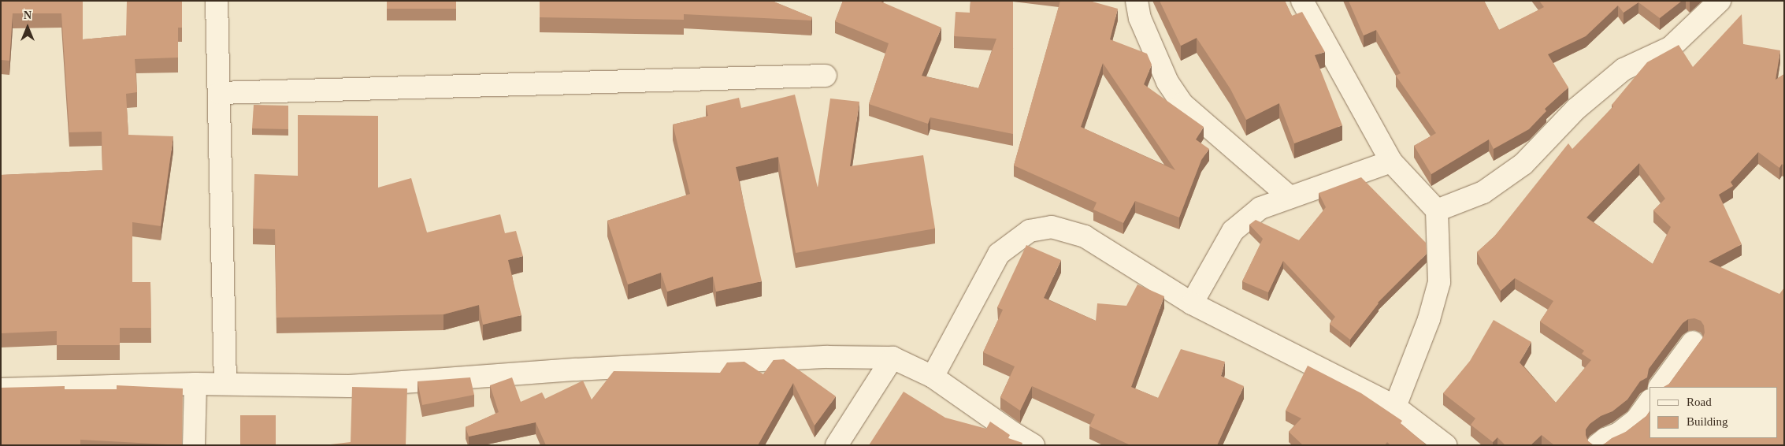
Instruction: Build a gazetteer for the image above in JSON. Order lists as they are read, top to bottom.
{
  "legend": ["Road", "Building"],
  "north": "top"
}
